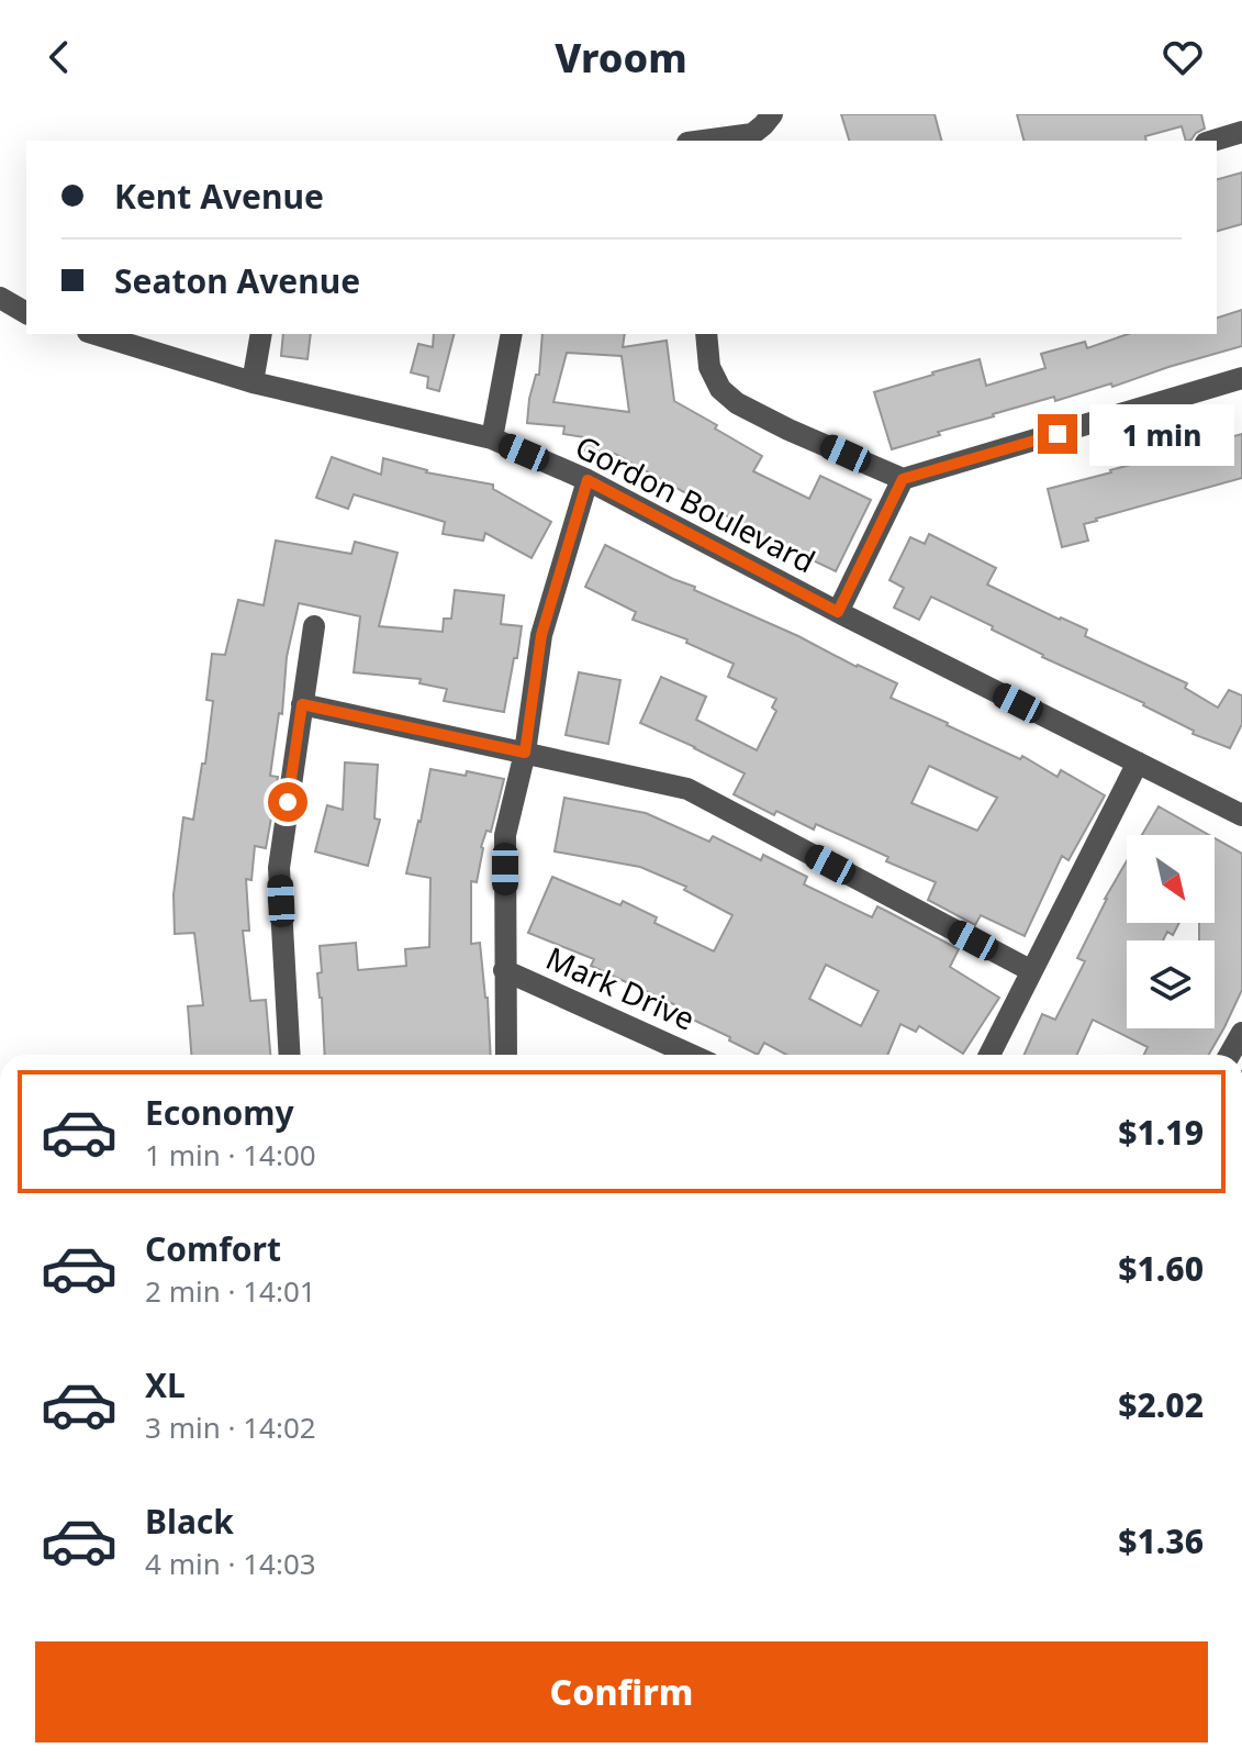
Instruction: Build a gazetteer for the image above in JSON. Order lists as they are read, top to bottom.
{
  "streets": {
    "street": ["Gordon Boulevard", "Mark Drive"]
  },
  "north": "bottom right",
  "page": {
    "header": "Vroom",
    "banner": ["Kent Avenue", "Seaton Avenue"],
    "bubble": "1 min",
    "list": [
      {
        "name": "Economy",
        "note": "1 min · 14:00",
        "value": "$1.19"
      },
      {
        "name": "Comfort",
        "note": "2 min · 14:01",
        "value": "$1.60"
      },
      {
        "name": "XL",
        "note": "3 min · 14:02",
        "value": "$2.02"
      },
      {
        "name": "Black",
        "note": "4 min · 14:03",
        "value": "$1.36"
      }
    ],
    "buttons": "Confirm"
  }
}
